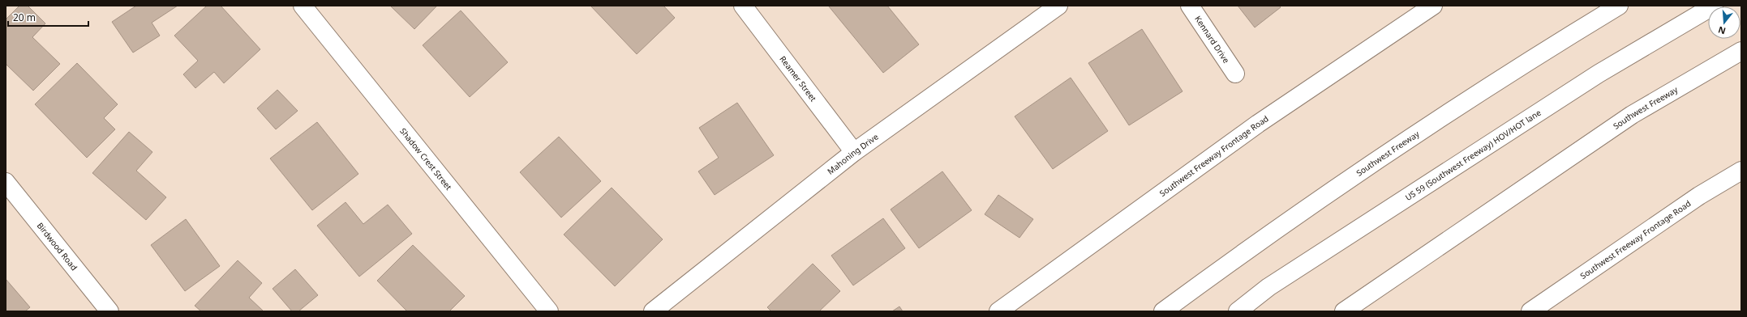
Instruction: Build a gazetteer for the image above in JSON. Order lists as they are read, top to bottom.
{
  "streets": {
    "main road": [
      "Kennard Drive",
      "Reamer Street",
      "Southwest Freeway",
      "Mahoning Drive",
      "US 59 (Southwest Freeway) HOV/HOT lane",
      "Southwest Freeway Frontage Road",
      "Shadow Crest Street",
      "Birdwood Road"
    ]
  },
  "crossings": [
    ["Reamer Street", "Mahoning Drive"]
  ],
  "scale_bar": "20 m",
  "north": "bottom"
}
